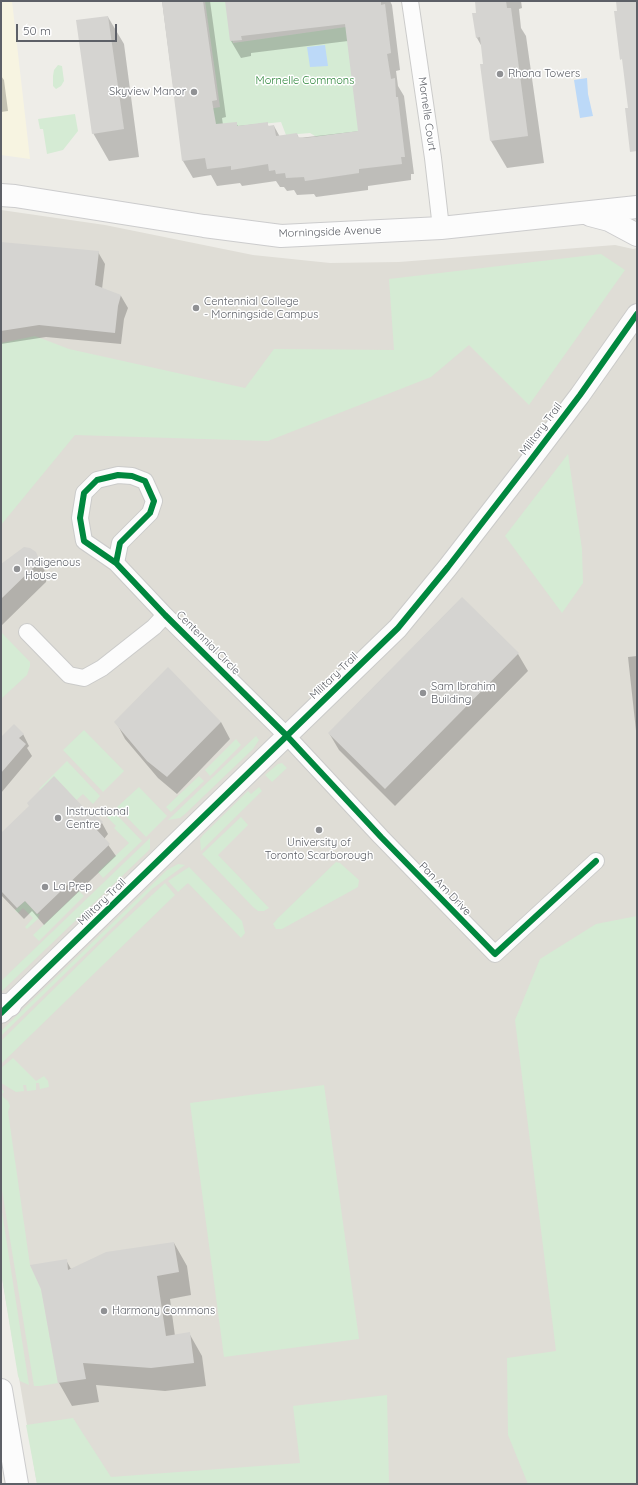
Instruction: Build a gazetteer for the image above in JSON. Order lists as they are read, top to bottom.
{
  "streets": {
    "main road": ["Morningside Avenue"],
    "street": [
      "Mornelle Court",
      "Military Trail",
      "Centennial Circle",
      "Pan Am Drive"
    ]
  },
  "crossings": [
    ["Mornelle Court", "Morningside Avenue"],
    ["Military Trail", "Centennial Circle"],
    ["Military Trail", "Pan Am Drive"],
    ["Centennial Circle", "Pan Am Drive"]
  ],
  "parks": ["Mornelle Commons"],
  "places": [
    "Rhona Towers",
    "Skyview Manor",
    "Centennial College - Morningside Campus",
    "Indigenous House",
    "Sam Ibrahim Building",
    "Instructional Centre",
    "University of Toronto Scarborough",
    "La Prep",
    "Harmony Commons"
  ],
  "scale_bar": "50 m"
}
